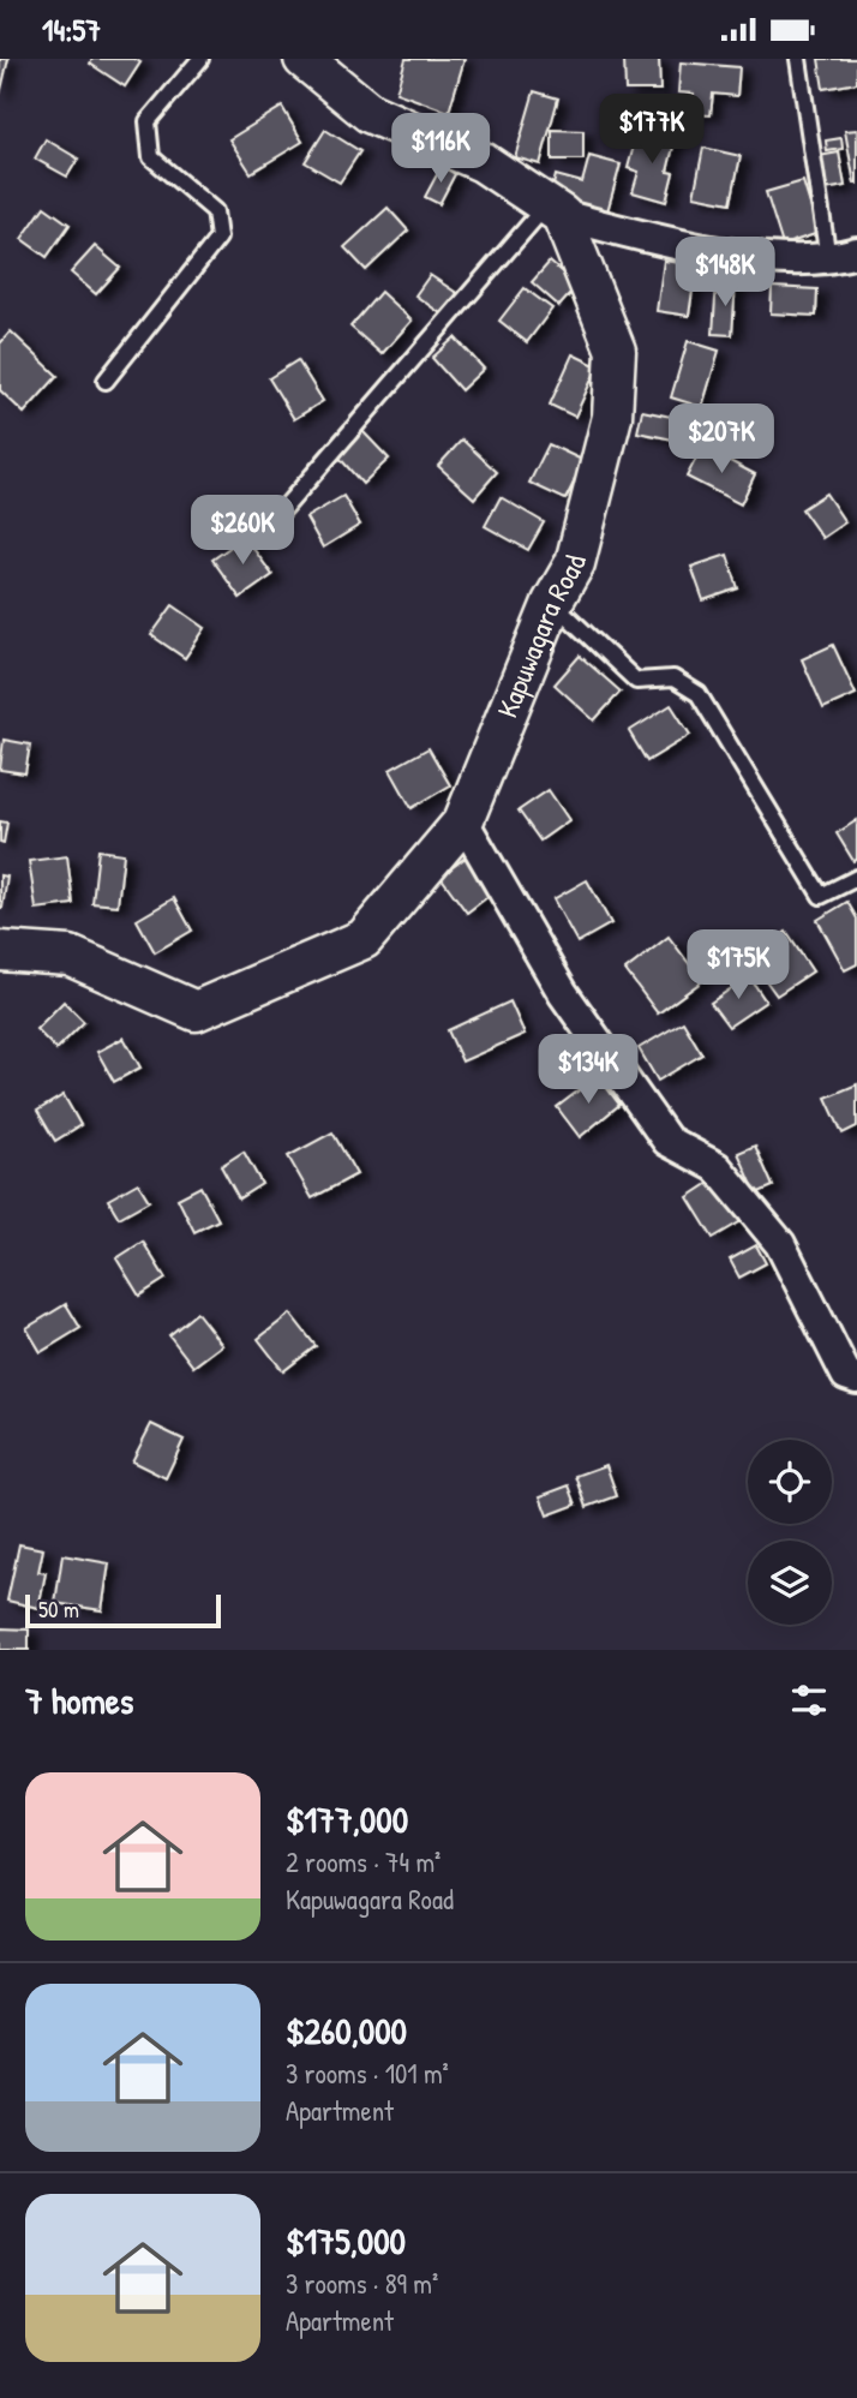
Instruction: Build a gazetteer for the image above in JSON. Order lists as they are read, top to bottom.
{
  "streets": {
    "street": ["Kapuwagara Road"]
  },
  "scale_bar": "50 m",
  "page": {
    "status": "14:57",
    "price": [
      "$177K",
      "$116K",
      "$148K",
      "$207K",
      "$260K",
      "$175K",
      "$134K"
    ],
    "scale": "50 m",
    "heading": "7 homes",
    "list": [
      {
        "name": "$177,000",
        "note": "2 rooms · 74 m² · Kapuwagara Road"
      },
      {
        "name": "$260,000",
        "note": "3 rooms · 101 m² · Apartment"
      },
      {
        "name": "$175,000",
        "note": "3 rooms · 89 m² · Apartment"
      }
    ]
  }
}
